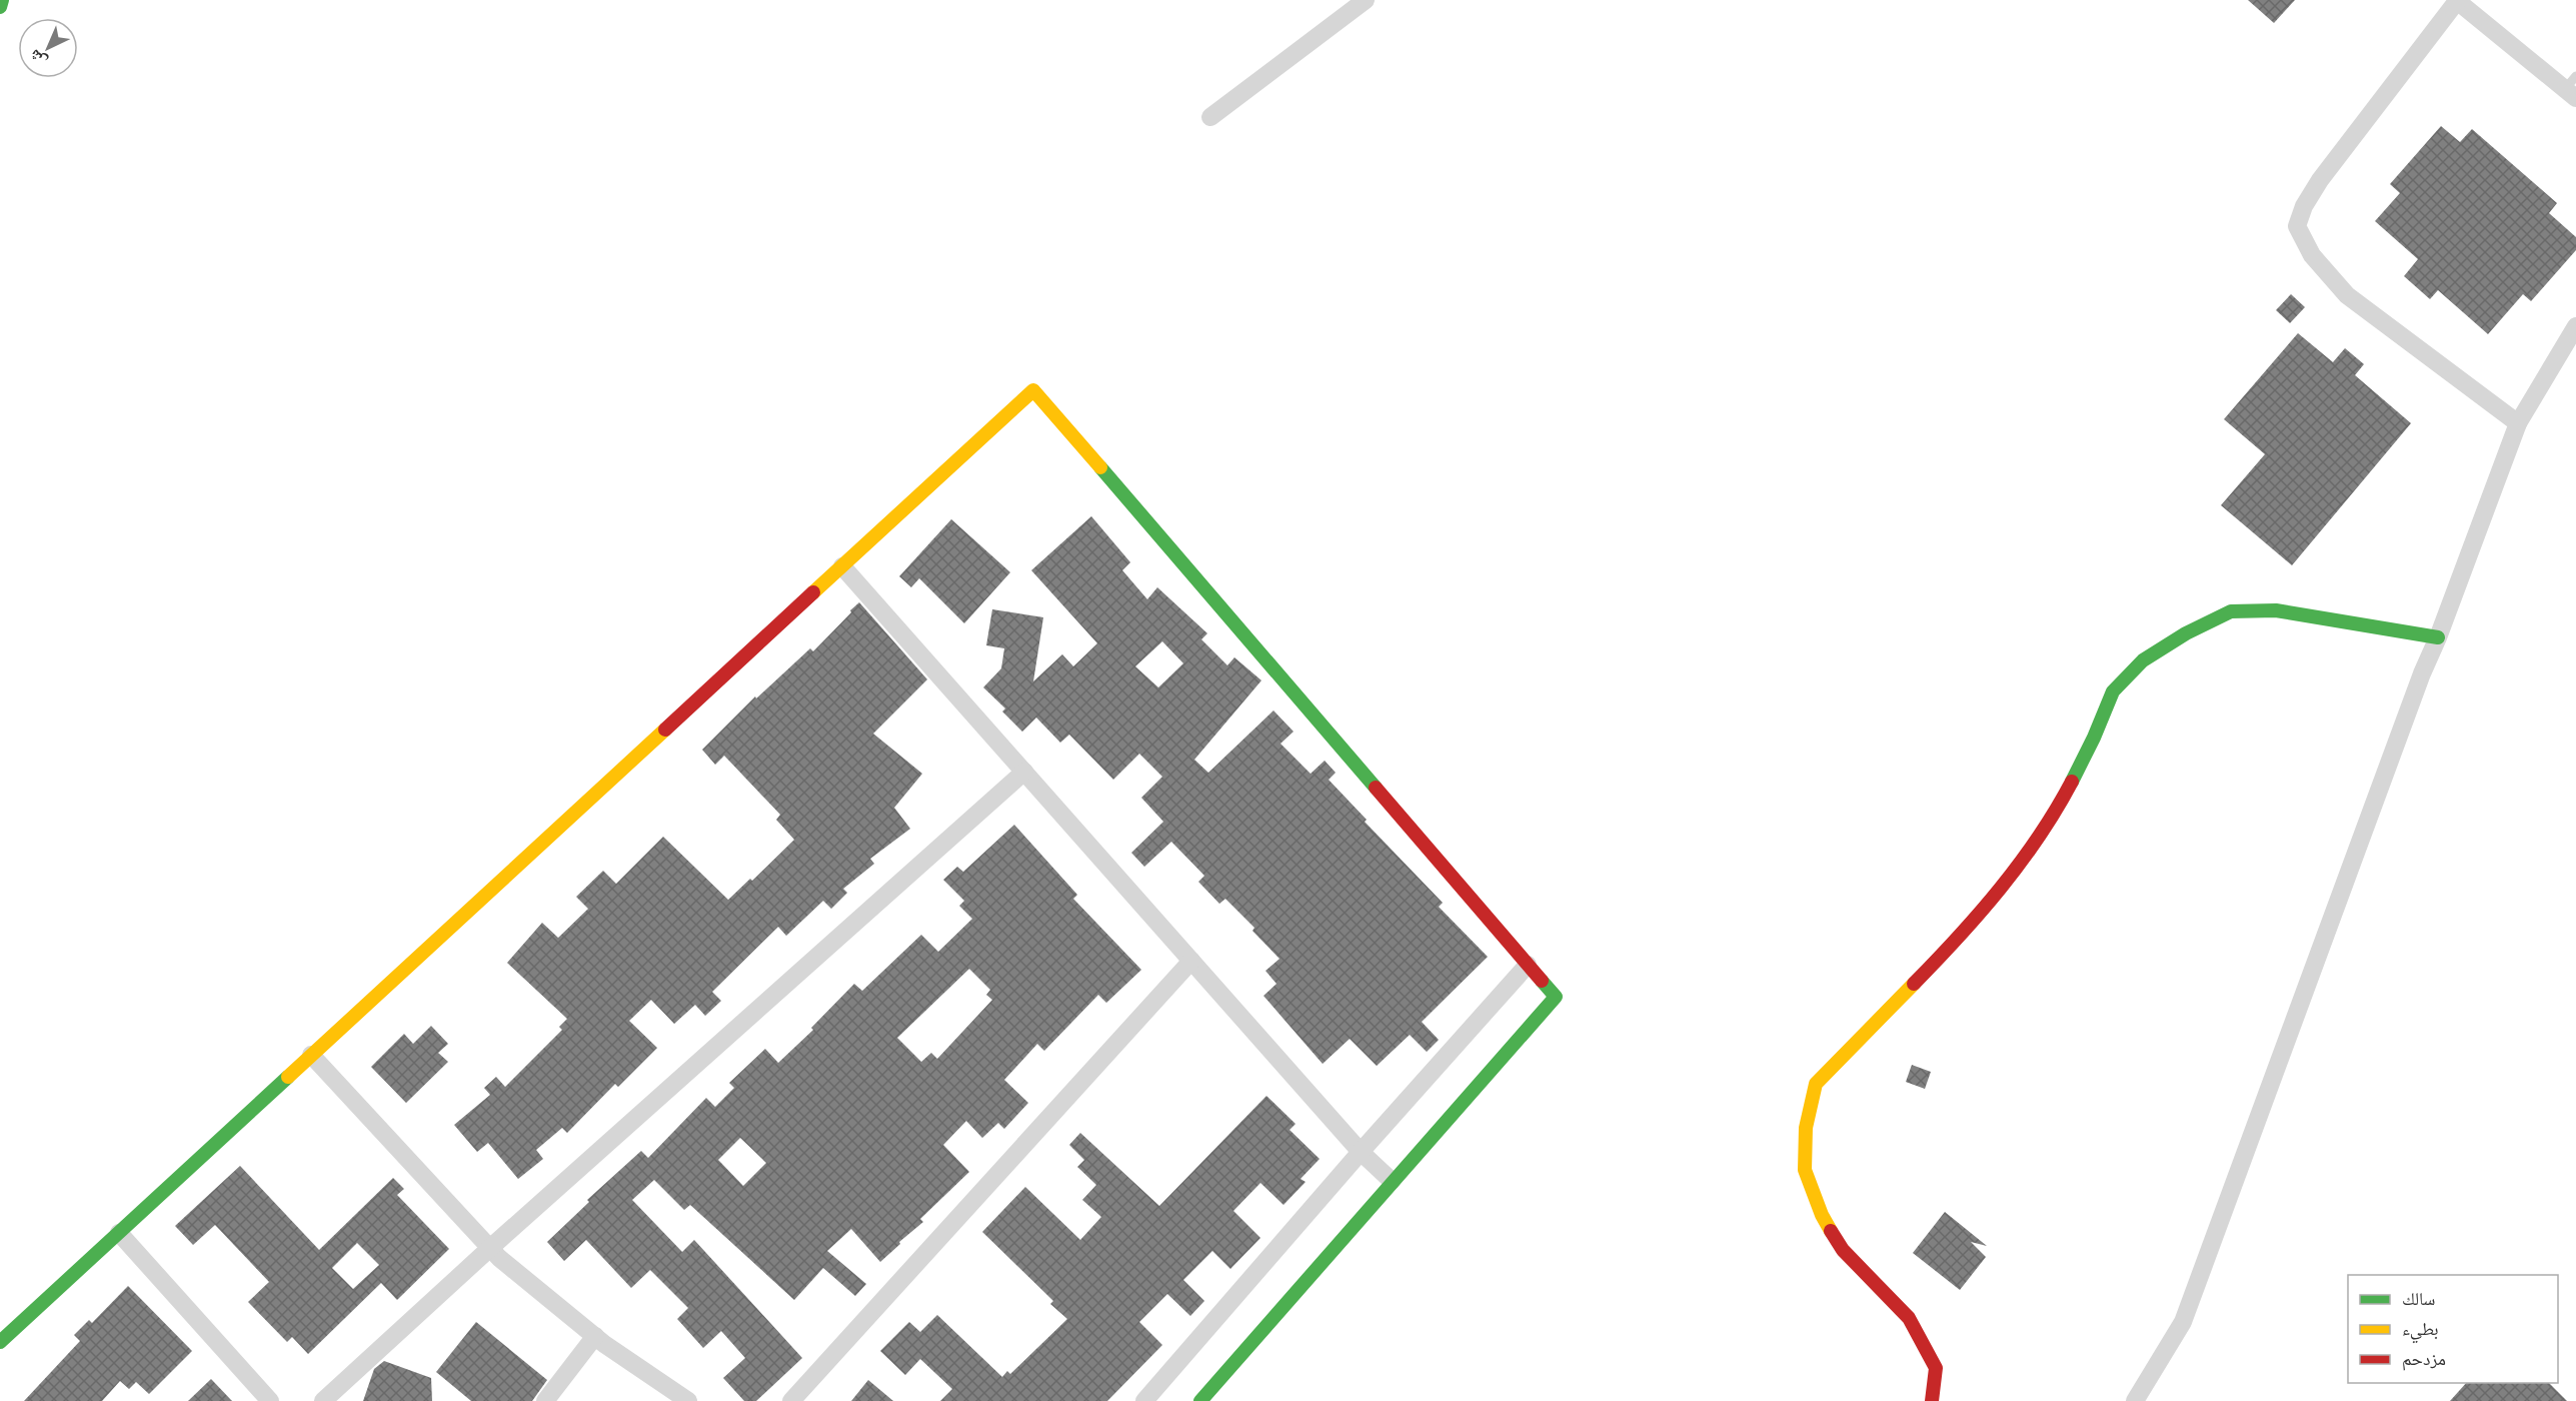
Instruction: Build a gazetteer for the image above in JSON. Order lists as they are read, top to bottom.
{
  "legend": ["سالك", "بطيء", "مزدحم"],
  "north": "bottom left"
}
